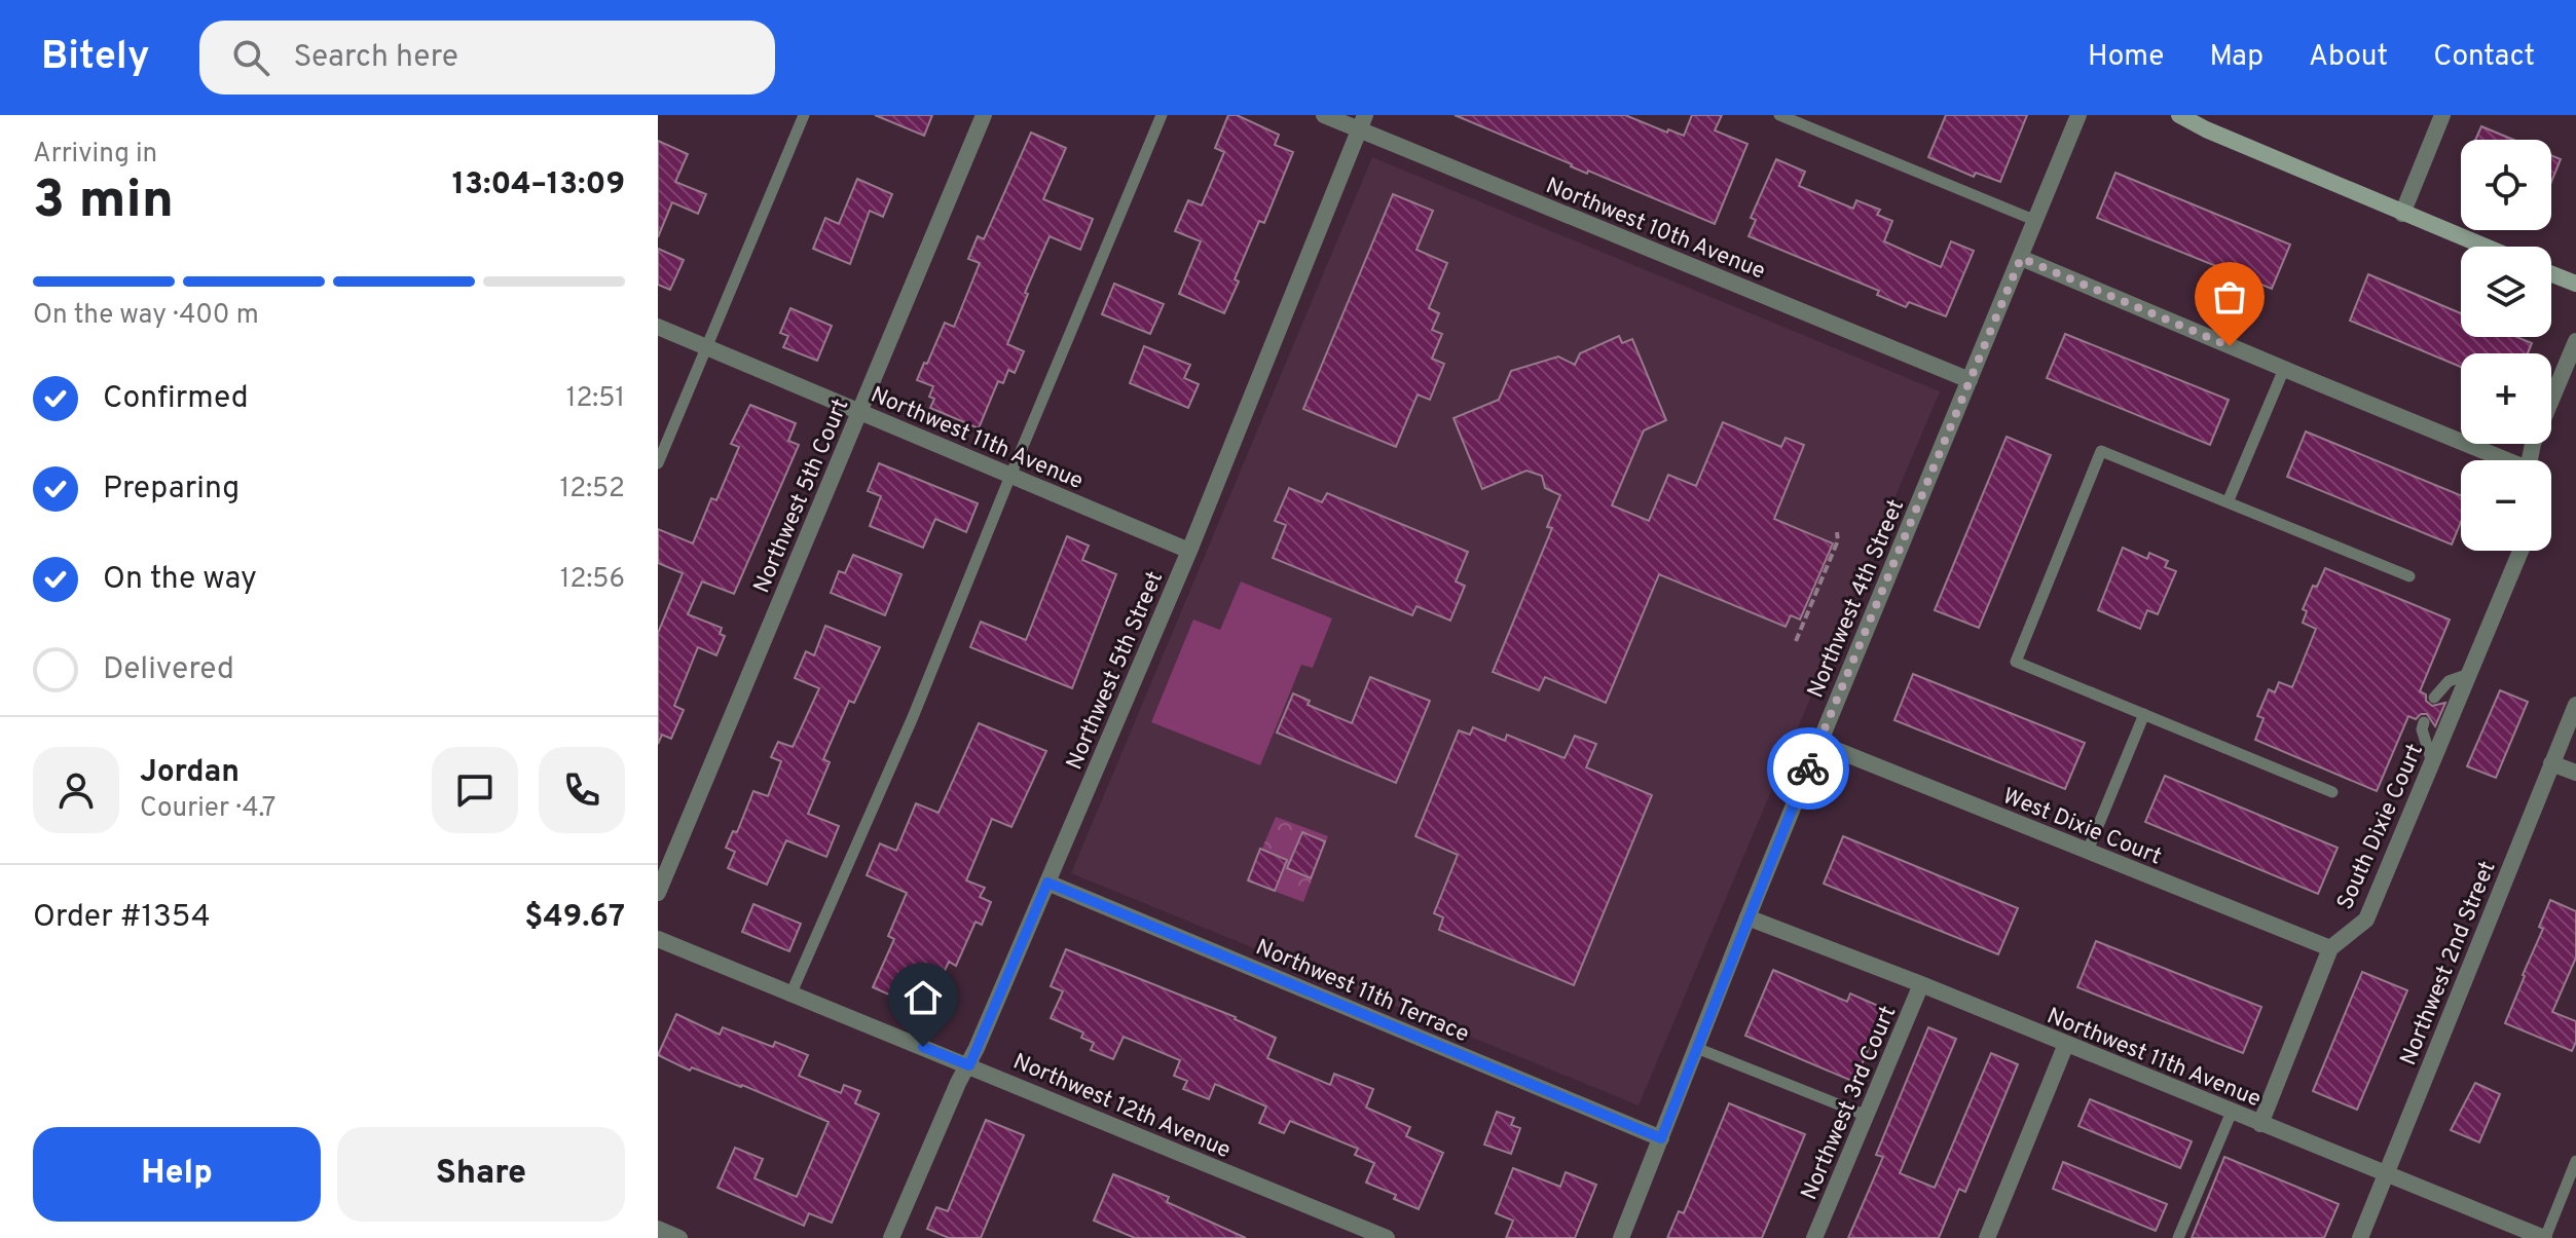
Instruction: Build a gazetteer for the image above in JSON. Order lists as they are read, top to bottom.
{
  "streets": {
    "street": [
      "Northwest 10th Avenue",
      "Northwest 11th Avenue",
      "Northwest 5th Court",
      "Northwest 4th Street",
      "Northwest 5th Street",
      "West Dixie Court",
      "South Dixie Court",
      "Northwest 2nd Street",
      "Northwest 11th Terrace",
      "Northwest 3rd Court",
      "Northwest 12th Avenue"
    ]
  },
  "crossings": [
    ["Northwest 10th Avenue", "Northwest 4th Street"],
    ["Northwest 10th Avenue", "Northwest 5th Street"],
    ["Northwest 11th Avenue", "Northwest 5th Court"],
    ["Northwest 11th Avenue", "Northwest 4th Street"],
    ["Northwest 11th Avenue", "Northwest 5th Street"],
    ["Northwest 11th Avenue", "South Dixie Court"],
    ["Northwest 11th Avenue", "Northwest 2nd Street"],
    ["Northwest 11th Avenue", "Northwest 3rd Court"],
    ["Northwest 4th Street", "West Dixie Court"],
    ["Northwest 4th Street", "Northwest 11th Terrace"],
    ["Northwest 5th Street", "Northwest 11th Terrace"],
    ["Northwest 5th Street", "Northwest 12th Avenue"],
    ["West Dixie Court", "South Dixie Court"]
  ],
  "page": {
    "header": "Bitely",
    "search": "Search here",
    "nav": [
      "Home",
      "Map",
      "About",
      "Contact"
    ],
    "heading": ["3 min", "Arriving in", "13:04–13:09"],
    "panel": [
      "Jordan",
      "Courier · 4.7",
      "Order #1354",
      "$49.67"
    ],
    "map_buttons": ["+", "−"],
    "bar": "On the way · 400 m",
    "list": [
      ["Confirmed", "12:51"],
      ["Preparing", "12:52"],
      ["On the way", "12:56"],
      "Delivered"
    ],
    "buttons": ["Help", "Share"]
  }
}
